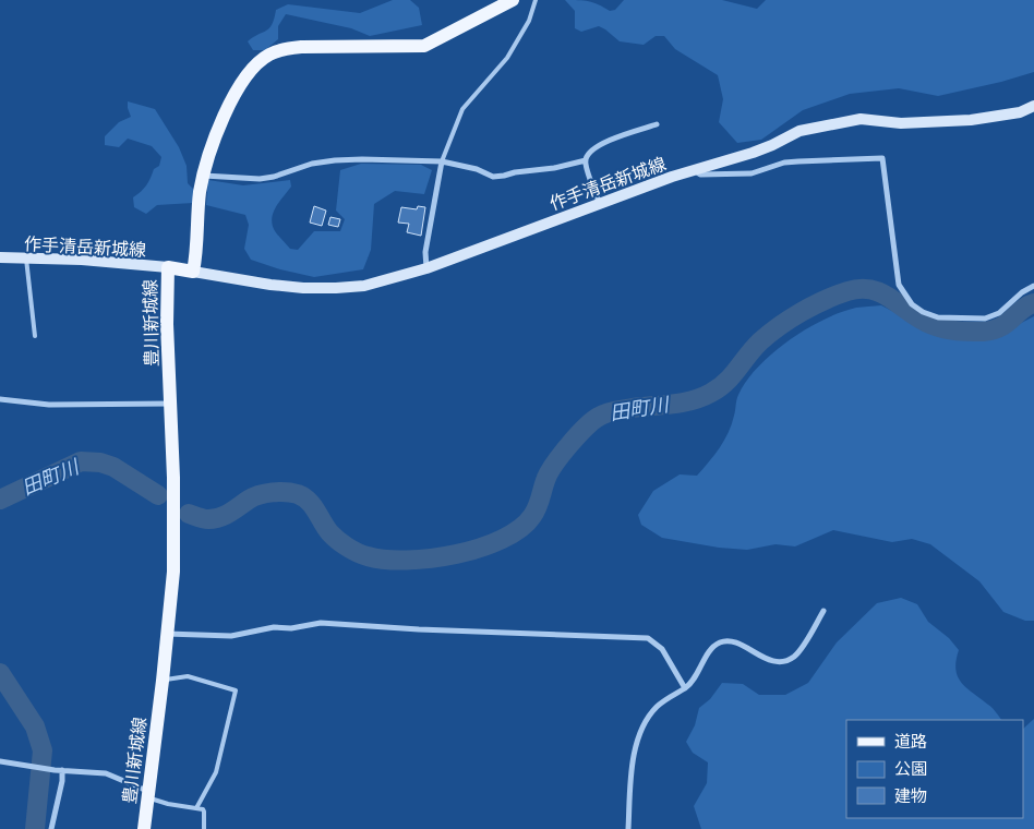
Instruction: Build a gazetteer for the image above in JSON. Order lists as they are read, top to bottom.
{
  "streets": {
    "main road": ["作手清岳新城線", "豊川新城線"]
  },
  "crossings": [
    ["作手清岳新城線", "豊川新城線"]
  ],
  "water": ["田町川"],
  "legend": ["道路", "公園", "建物"]
}
